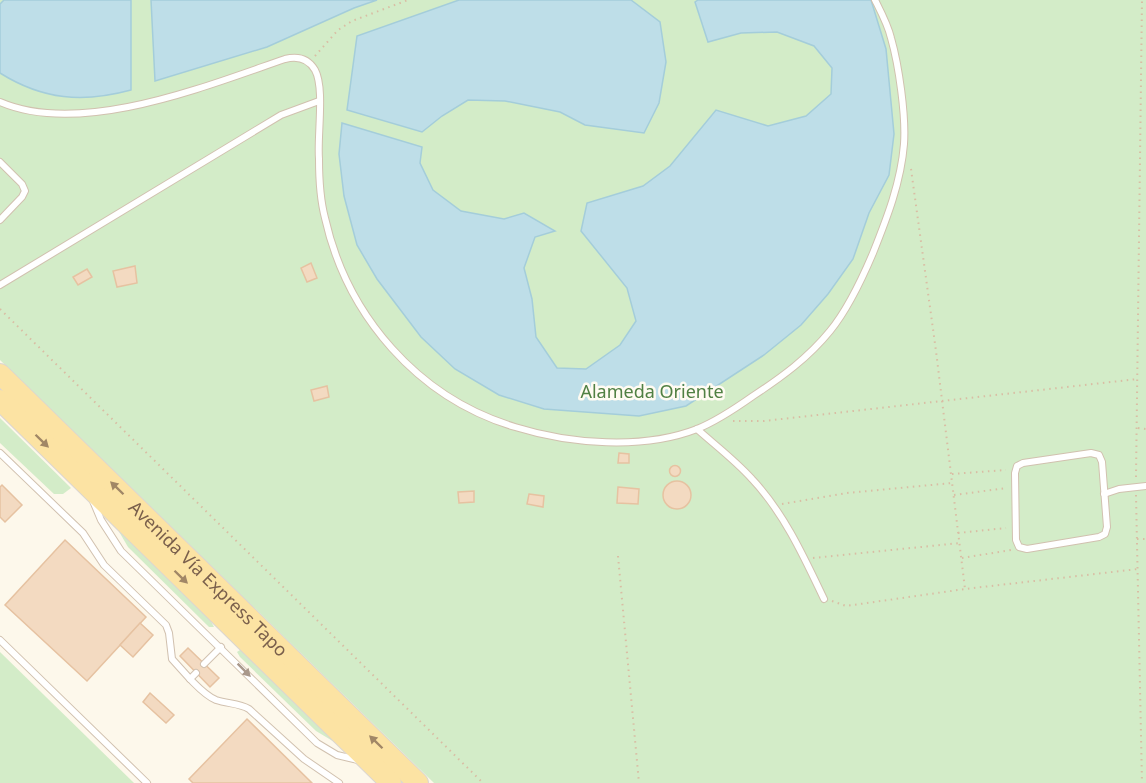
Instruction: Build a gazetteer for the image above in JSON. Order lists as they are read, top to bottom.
{
  "streets": {
    "main road": ["Avenida Vía Express Tapo"]
  },
  "parks": ["Alameda Oriente"]
}
